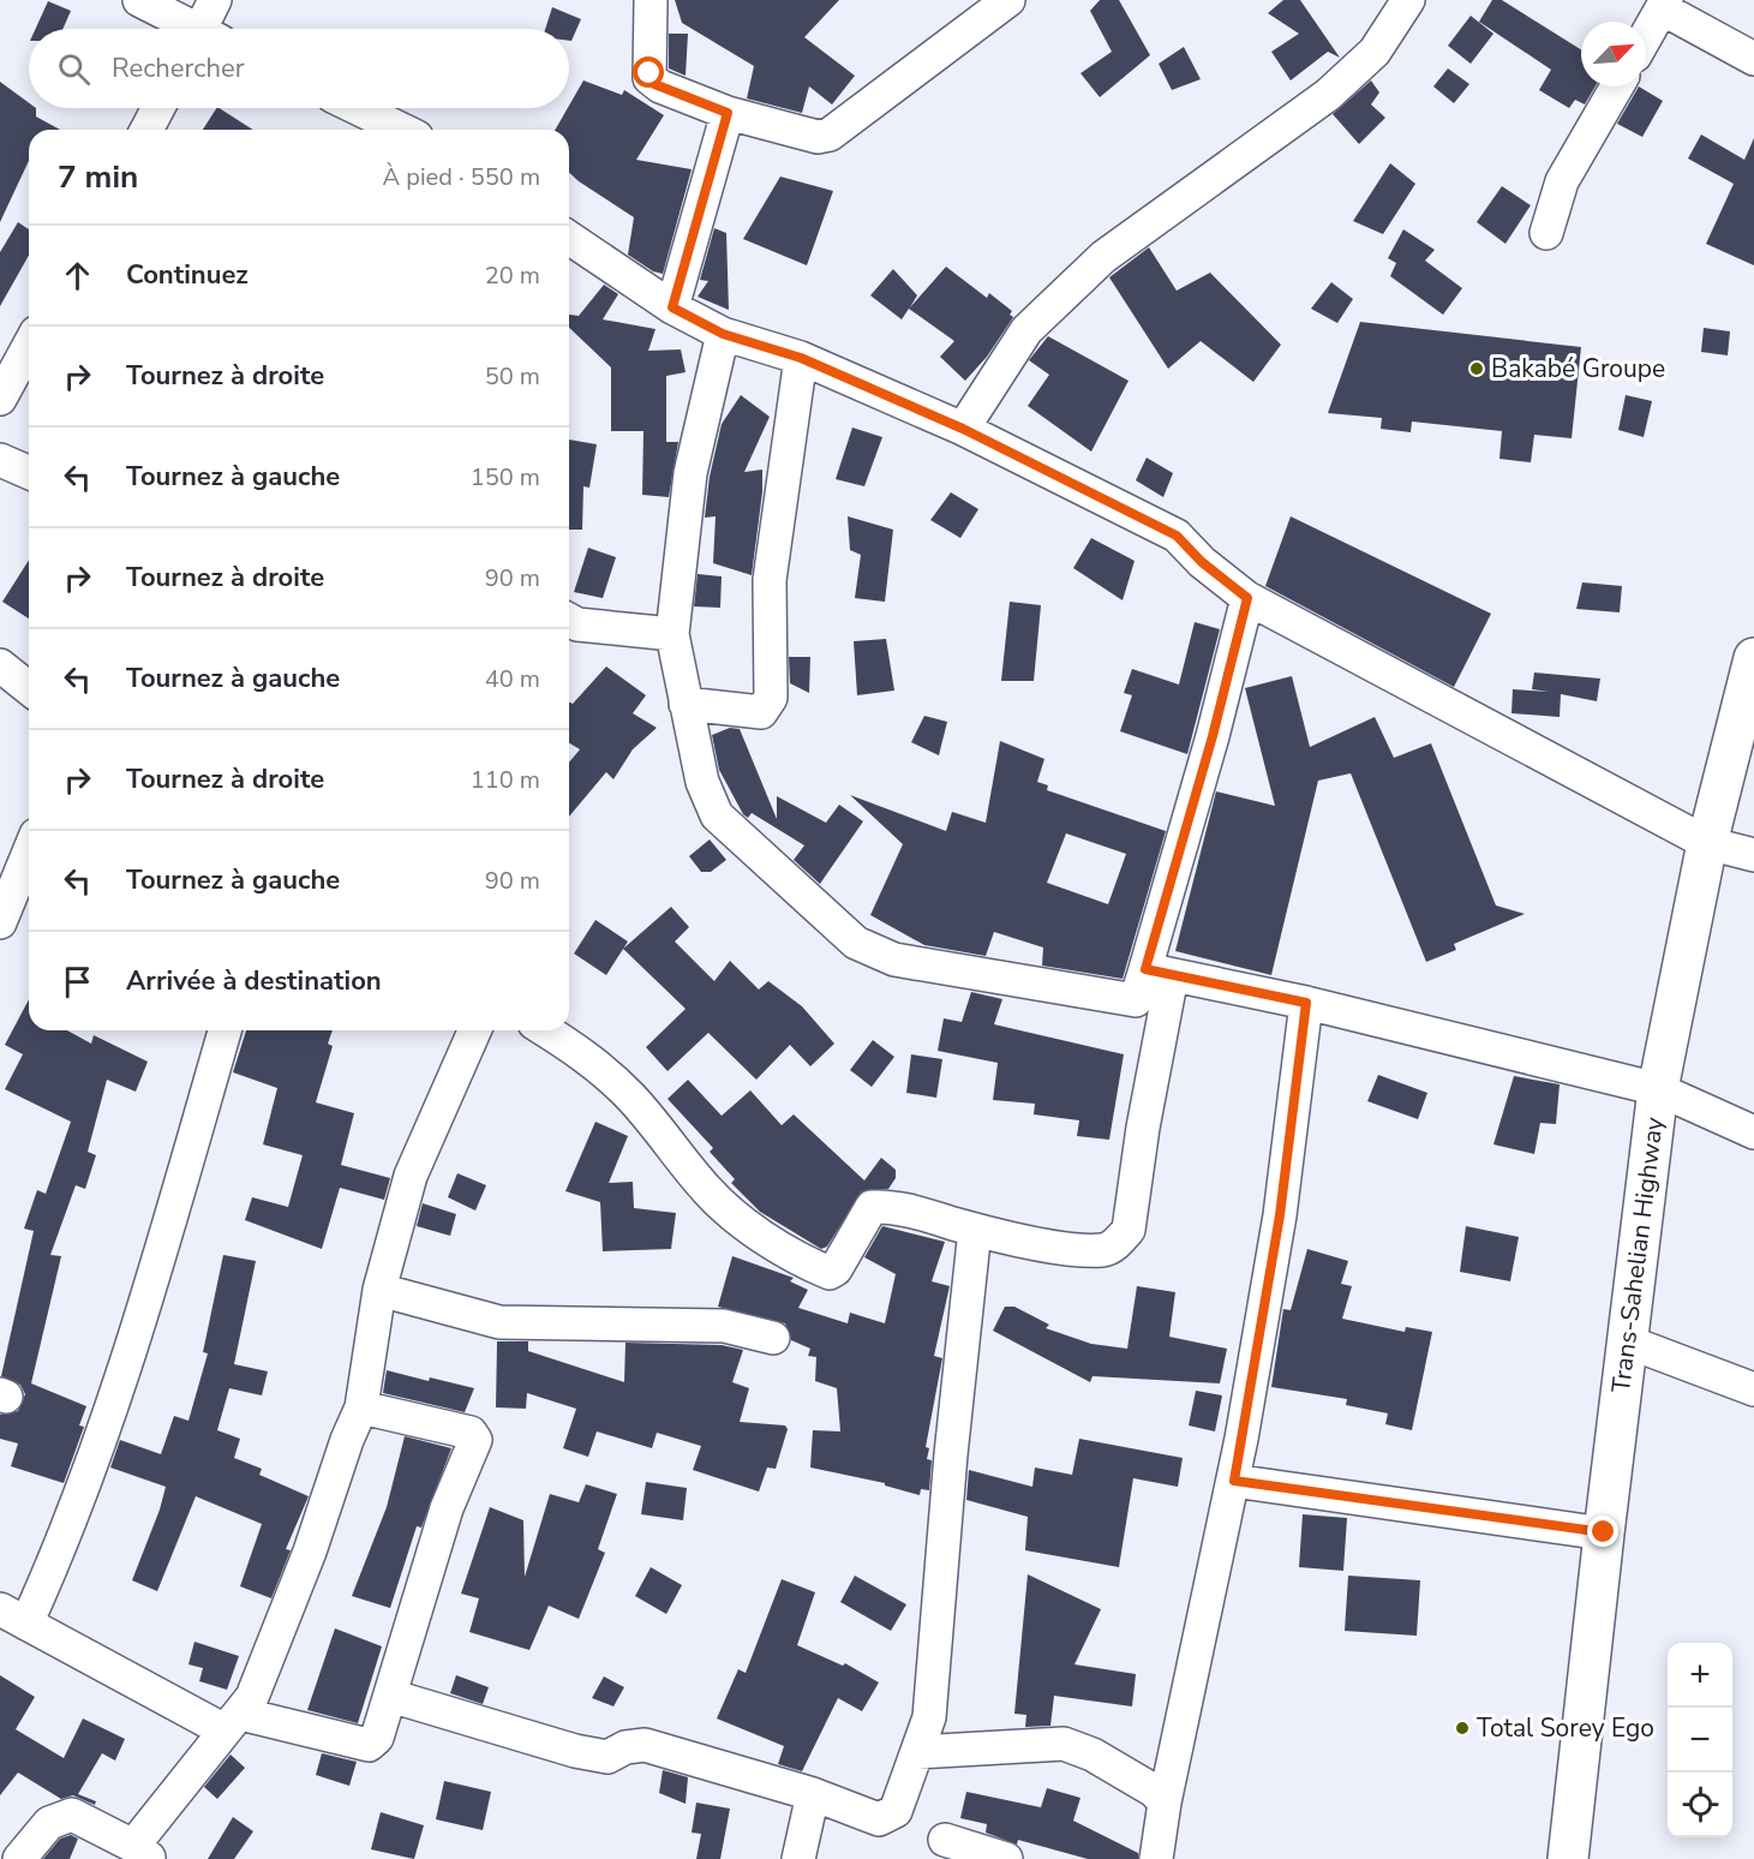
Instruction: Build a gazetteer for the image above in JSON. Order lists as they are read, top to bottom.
{
  "streets": {
    "highway": ["Trans-Sahelian Highway"]
  },
  "places": ["Bakabé Groupe", "Total Sorey Ego"],
  "north": "top right",
  "page": {
    "search": "Rechercher",
    "heading": ["7 min", "À pied · 550 m"],
    "list": [
      ["Continuez", "20 m"],
      ["Tournez à droite", "50 m"],
      ["Tournez à gauche", "150 m"],
      ["Tournez à droite", "90 m"],
      ["Tournez à gauche", "40 m"],
      ["Tournez à droite", "110 m"],
      ["Tournez à gauche", "90 m"],
      "Arrivée à destination"
    ],
    "map_buttons": ["+", "−"]
  }
}
